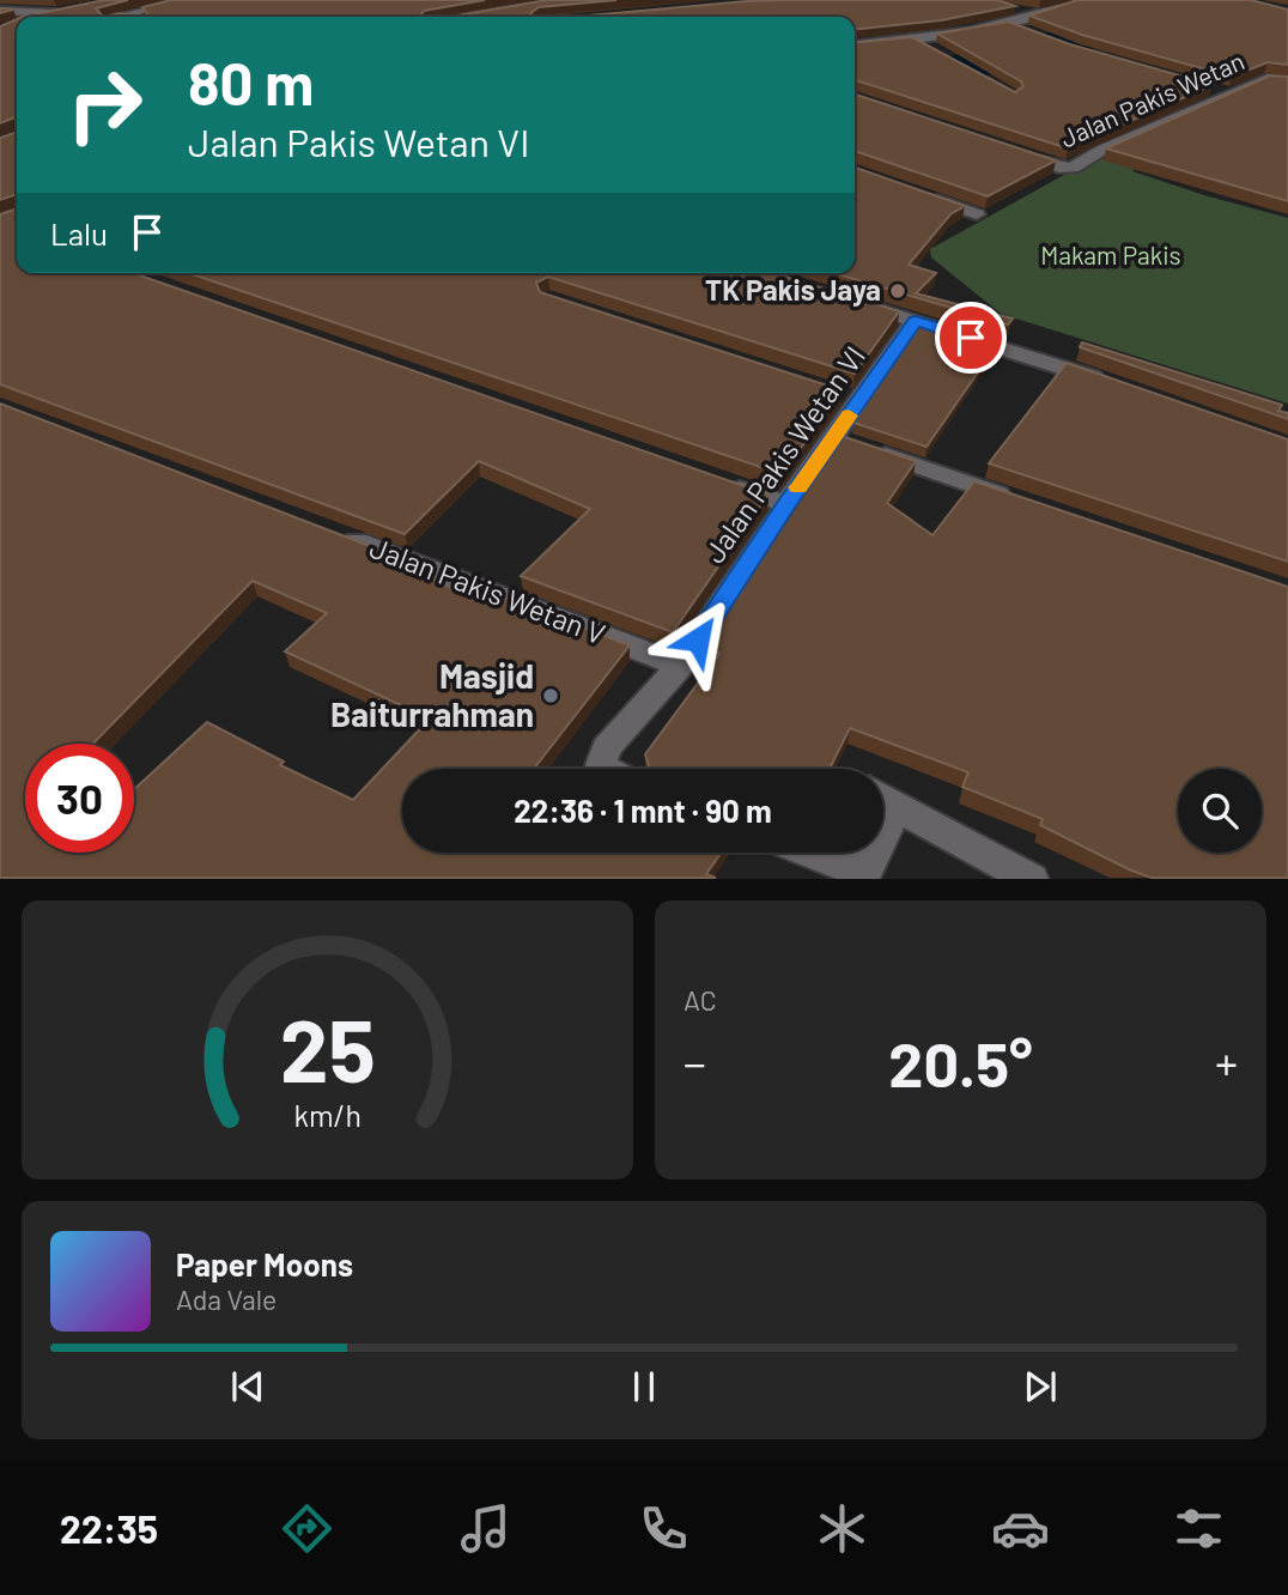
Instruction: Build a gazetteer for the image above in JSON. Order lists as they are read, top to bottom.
{
  "streets": {
    "street": ["Jalan Pakis Wetan", "Jalan Pakis Wetan VI", "Jalan Pakis Wetan V"]
  },
  "crossings": [
    ["Jalan Pakis Wetan VI", "Jalan Pakis Wetan V"]
  ],
  "parks": ["Makam Pakis"],
  "places": ["TK Pakis Jaya", "Masjid Baiturrahman"],
  "page": {
    "turn": ["80 m", "Jalan Pakis Wetan VI"],
    "then": "Lalu",
    "limit": "30",
    "trip": "22:36 · 1 mnt · 90 m",
    "tile": "AC",
    "heat": ["−", "20.5°", "+"],
    "song": ["Paper Moons", "Ada Vale"],
    "tabs": "22:35",
    "gauge": ["25", "km/h"]
  }
}
